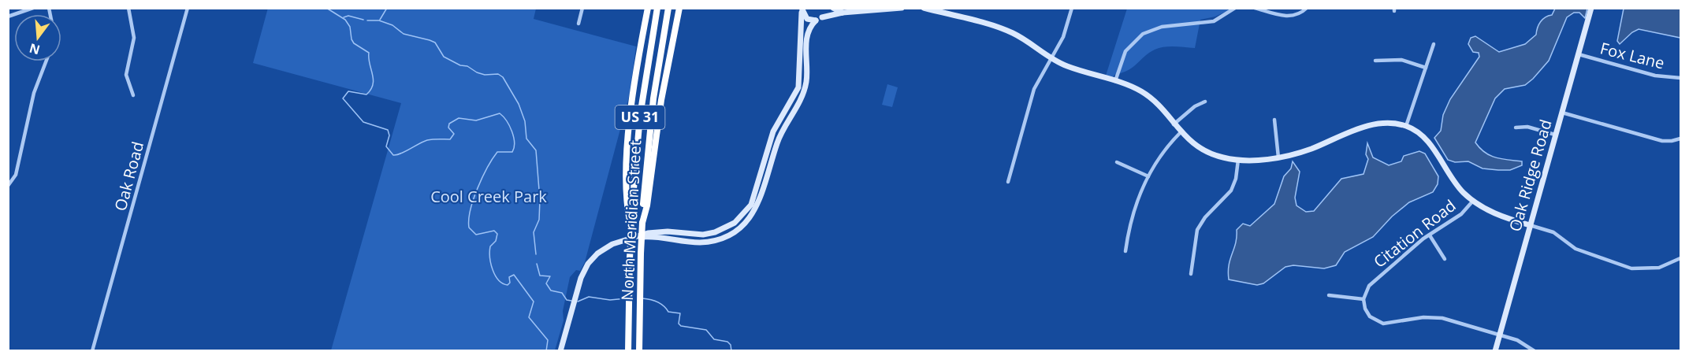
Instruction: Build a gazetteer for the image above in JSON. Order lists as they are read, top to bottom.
{
  "streets": {
    "highway": ["US 31", "North Meridian Street"],
    "street": [
      "Fox Lane",
      "Oak Ridge Road",
      "Oak Road",
      "Citation Road"
    ]
  },
  "crossings": [
    ["Fox Lane", "Oak Ridge Road"]
  ],
  "parks": ["Cool Creek Park"],
  "north": "bottom"
}
